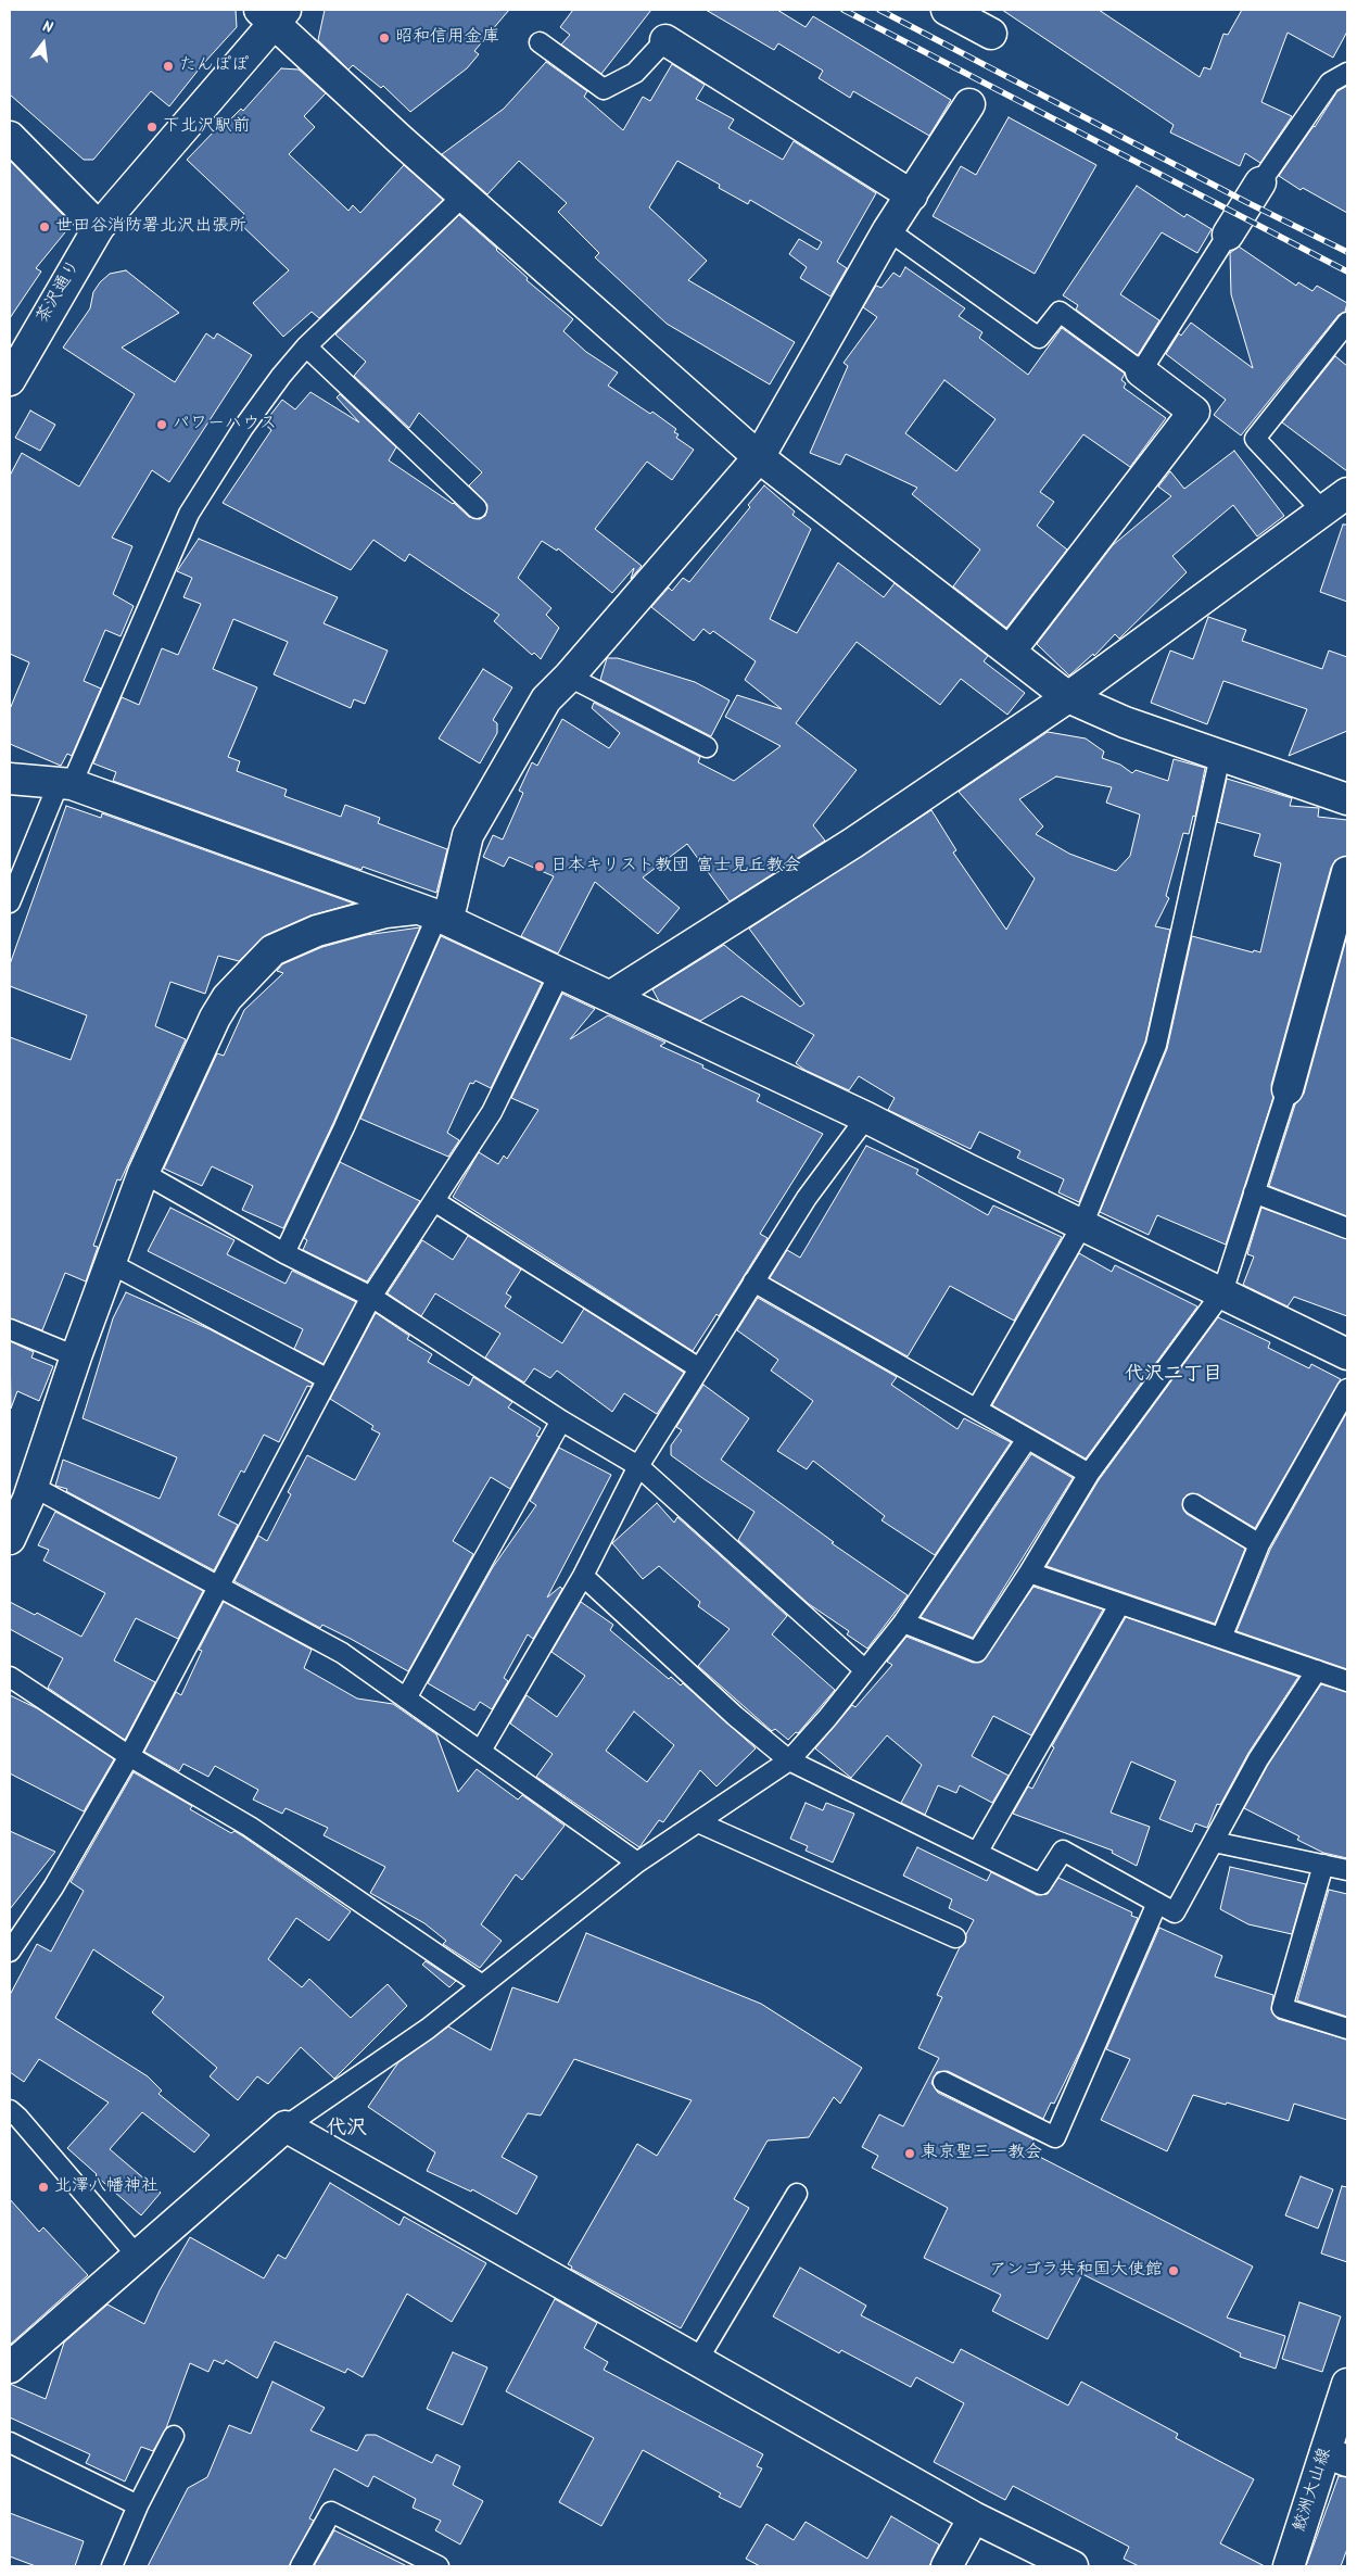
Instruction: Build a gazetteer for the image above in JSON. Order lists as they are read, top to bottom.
{
  "streets": {
    "street": ["茶沢通り", "鮫洲大山線"]
  },
  "districts": ["代沢二丁目", "代沢"],
  "places": [
    "昭和信用金庫",
    "たんぽぽ",
    "下北沢駅前",
    "世田谷消防署北沢出張所",
    "パワーハウス",
    "日本キリスト教団 富士見丘教会",
    "東京聖三一教会",
    "北澤八幡神社",
    "アンゴラ共和国大使館"
  ],
  "north": "top"
}
